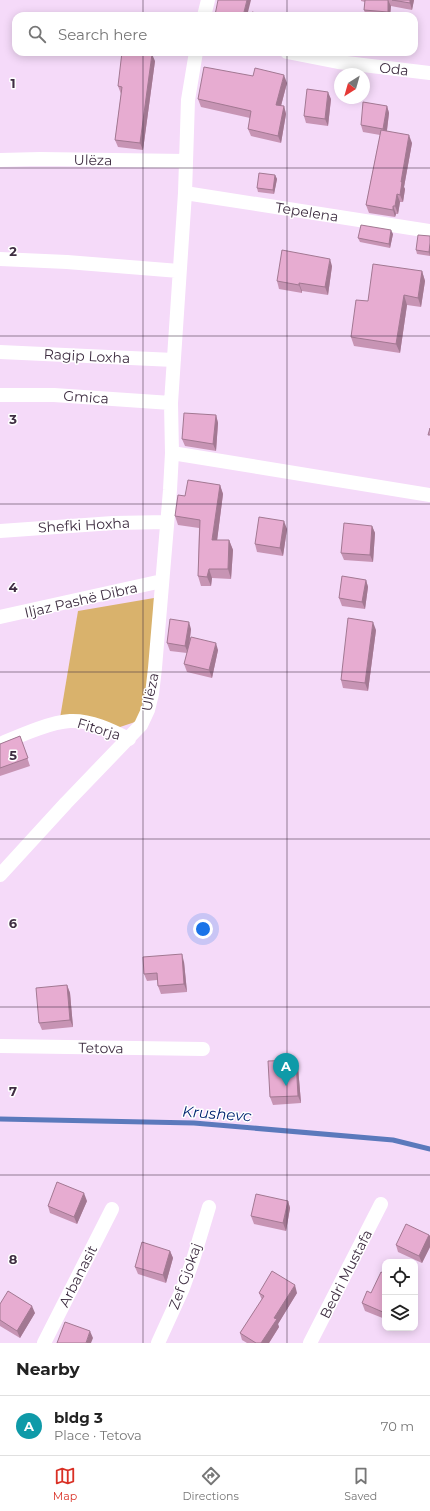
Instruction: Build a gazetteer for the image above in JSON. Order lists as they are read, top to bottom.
{
  "streets": {
    "street": [
      "Oda",
      "Ulëza",
      "Tepelena",
      "Ragip Loxha",
      "Gmica",
      "Shefki Hoxha",
      "Iljaz Pashë Dibra",
      "Fitorja",
      "Tetova",
      "Bedri Mustafa",
      "Arbanasit",
      "Zef Gjokaj"
    ]
  },
  "crossings": [
    ["Ulëza", "Tepelena"],
    ["Ulëza", "Ragip Loxha"],
    ["Ulëza", "Gmica"],
    ["Ulëza", "Shefki Hoxha"],
    ["Ulëza", "Iljaz Pashë Dibra"],
    ["Ulëza", "Fitorja"]
  ],
  "water": ["Krushevc"],
  "north": "bottom left",
  "page": {
    "search": "Search here",
    "pins": "A",
    "heading": "Nearby",
    "list": [
      {
        "mark": "A",
        "name": "bldg 3",
        "note": "Place · Tetova",
        "value": "70 m"
      }
    ],
    "nav": ["Map", "Directions", "Saved"]
  },
  "grid": {
    "rows": [
      "1",
      "2",
      "3",
      "4",
      "5",
      "6",
      "7",
      "8"
    ]
  }
}
